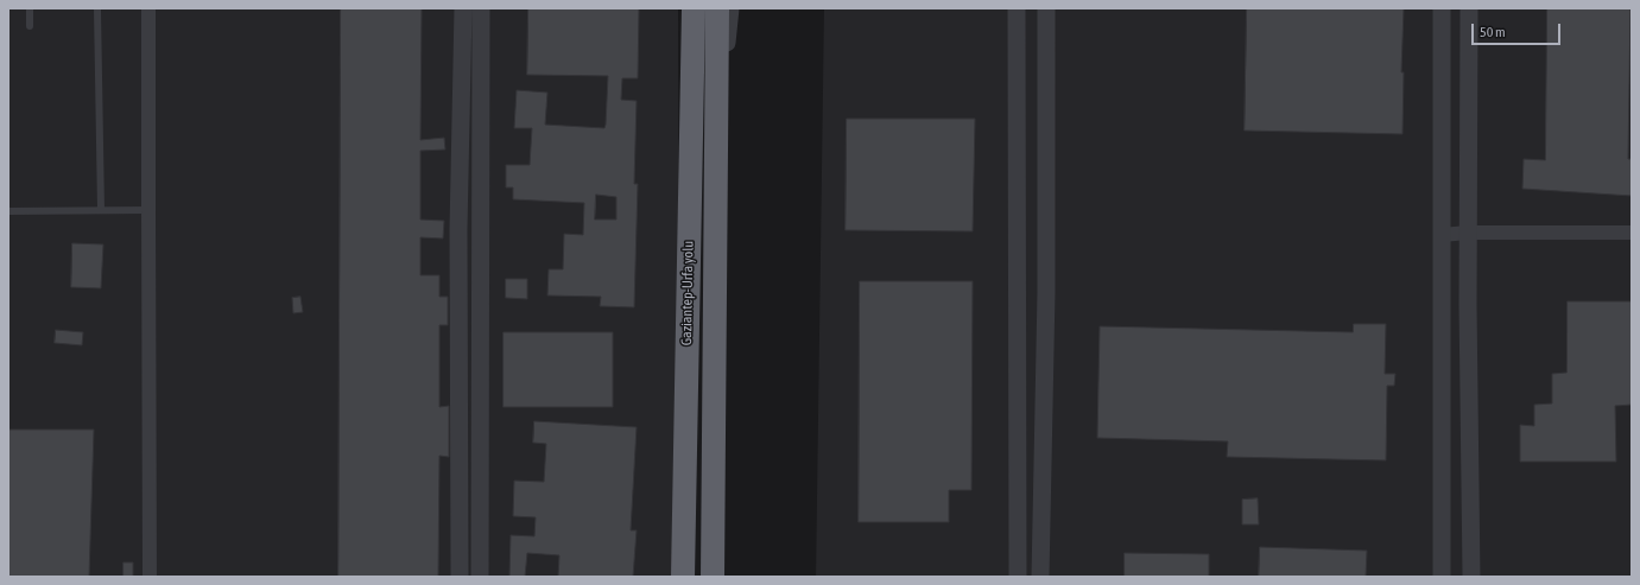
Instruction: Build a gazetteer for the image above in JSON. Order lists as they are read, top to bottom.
{
  "streets": {
    "highway": ["Gaziantep-Urfa yolu"]
  },
  "scale_bar": "50 m"
}
